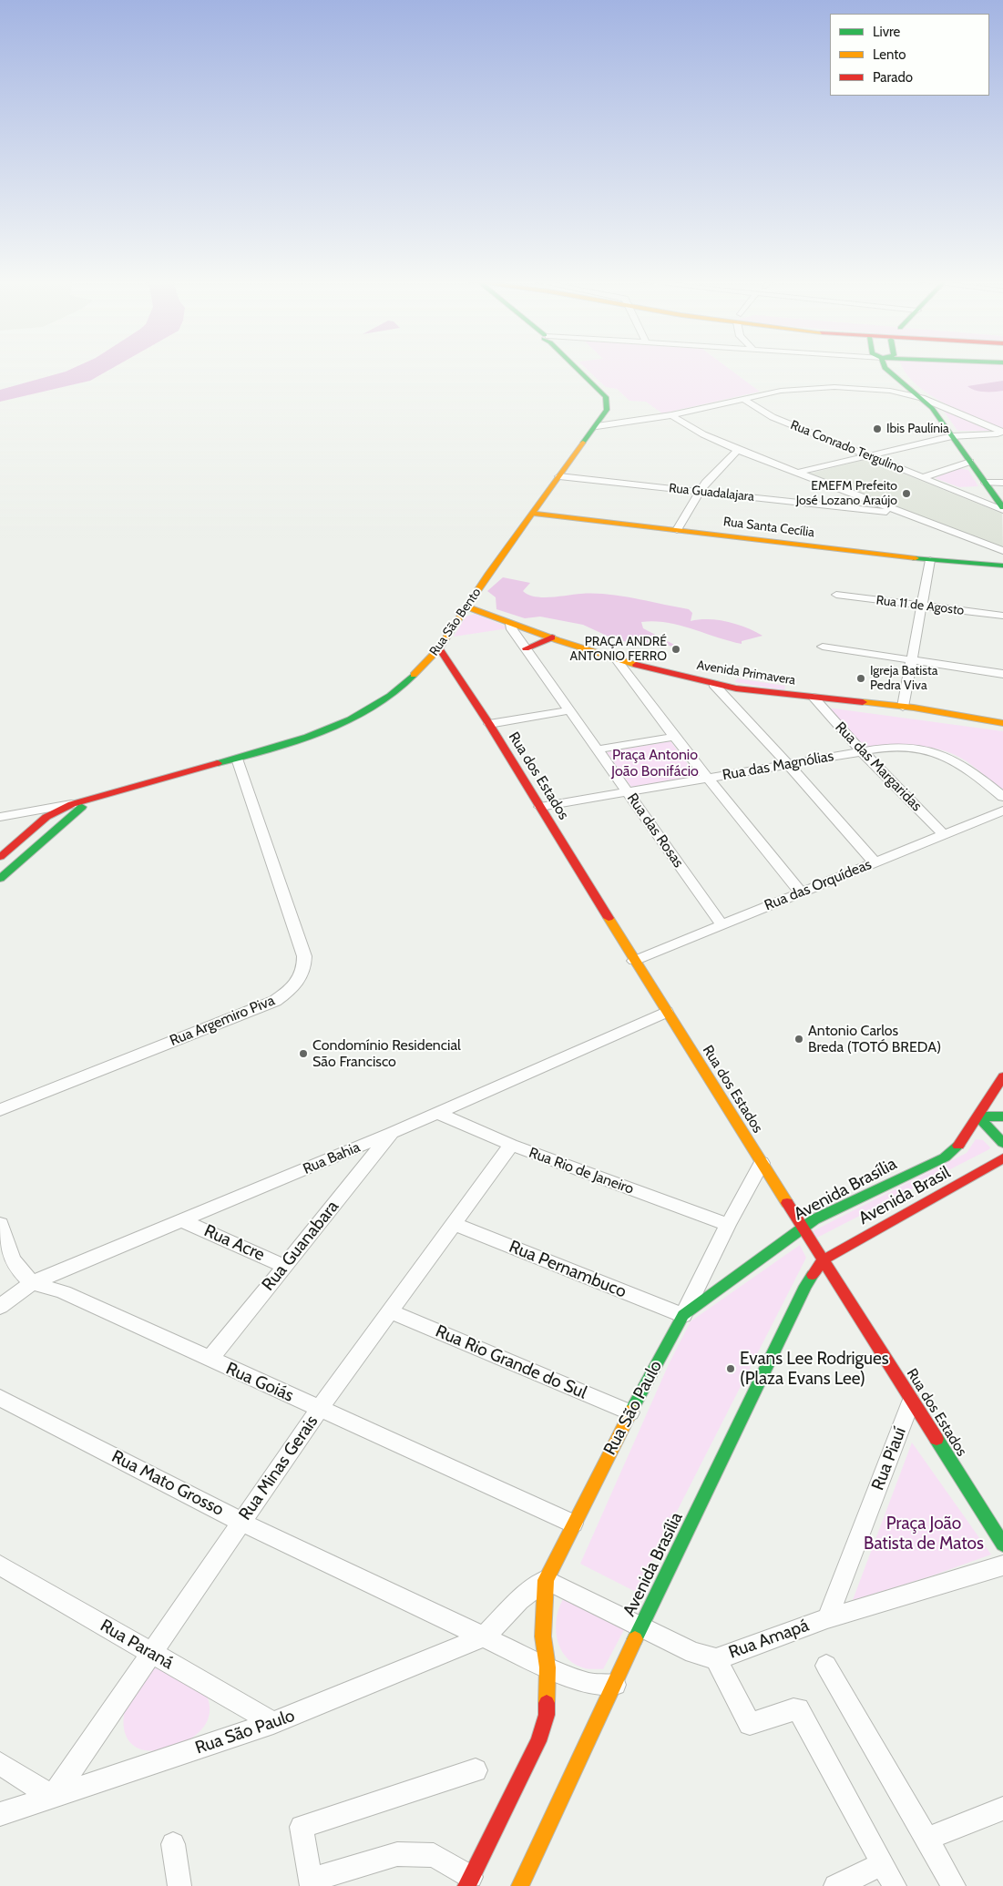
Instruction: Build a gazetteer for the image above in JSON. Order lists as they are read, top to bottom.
{
  "streets": {
    "main road": [
      "Rua Santa Cecília",
      "Rua São Bento",
      "Avenida Primavera",
      "Rua dos Estados",
      "Avenida Brasília",
      "Avenida Brasil",
      "Rua São Paulo"
    ],
    "street": [
      "Rua Conrado Tergulino",
      "Rua Guadalajara",
      "Rua 11 de Agosto",
      "Rua das Magnólias",
      "Rua das Margaridas",
      "Rua das Rosas",
      "Rua das Orquídeas",
      "Rua Argemiro Piva",
      "Rua Bahia",
      "Rua Rio de Janeiro",
      "Rua Acre",
      "Rua Guanabara",
      "Rua Pernambuco",
      "Rua Rio Grande do Sul",
      "Rua Goiás",
      "Rua Piauí",
      "Rua Minas Gerais",
      "Rua Mato Grosso",
      "Rua Amapá",
      "Rua Paraná"
    ]
  },
  "crossings": [
    ["Rua Guadalajara", "Rua São Bento"],
    ["Rua Santa Cecília", "Rua São Bento"],
    ["Rua São Bento", "Avenida Primavera"],
    ["Rua São Bento", "Rua dos Estados"],
    ["Rua São Bento", "Rua Argemiro Piva"],
    ["Avenida Primavera", "Rua das Margaridas"],
    ["Avenida Primavera", "Rua das Rosas"],
    ["Rua das Magnólias", "Rua das Margaridas"],
    ["Rua das Magnólias", "Rua dos Estados"],
    ["Rua das Magnólias", "Rua das Rosas"],
    ["Rua das Margaridas", "Rua das Orquídeas"],
    ["Rua dos Estados", "Rua das Orquídeas"],
    ["Rua dos Estados", "Rua Bahia"],
    ["Rua dos Estados", "Avenida Brasília"],
    ["Rua dos Estados", "Avenida Brasil"],
    ["Rua dos Estados", "Rua São Paulo"],
    ["Rua dos Estados", "Rua Piauí"],
    ["Rua das Rosas", "Rua das Orquídeas"],
    ["Rua Bahia", "Rua Rio de Janeiro"],
    ["Rua Bahia", "Rua Acre"],
    ["Rua Bahia", "Rua Guanabara"],
    ["Rua Bahia", "Rua Goiás"],
    ["Rua Rio de Janeiro", "Rua São Paulo"],
    ["Rua Rio de Janeiro", "Rua Minas Gerais"],
    ["Avenida Brasília", "Avenida Brasil"],
    ["Avenida Brasília", "Rua Pernambuco"],
    ["Avenida Brasília", "Rua São Paulo"],
    ["Avenida Brasília", "Rua Amapá"],
    ["Rua Acre", "Rua Guanabara"],
    ["Rua Guanabara", "Rua Goiás"],
    ["Rua Pernambuco", "Rua São Paulo"],
    ["Rua Pernambuco", "Rua Minas Gerais"],
    ["Rua Rio Grande do Sul", "Rua São Paulo"],
    ["Rua Rio Grande do Sul", "Rua Minas Gerais"],
    ["Rua Goiás", "Rua São Paulo"],
    ["Rua Goiás", "Rua Minas Gerais"],
    ["Rua São Paulo", "Rua Minas Gerais"],
    ["Rua São Paulo", "Rua Mato Grosso"],
    ["Rua São Paulo", "Rua Amapá"],
    ["Rua São Paulo", "Rua Paraná"],
    ["Rua Piauí", "Rua Amapá"],
    ["Rua Minas Gerais", "Rua Mato Grosso"],
    ["Rua Minas Gerais", "Rua Paraná"]
  ],
  "parks": ["Praça Antonio João Bonifácio", "Praça João Batista de Matos"],
  "places": [
    "Ibis Paulínia",
    "EMEFM Prefeito José Lozano Araújo",
    "PRAÇA ANDRÉ ANTONIO FERRO",
    "Igreja Batista Pedra Viva",
    "Antonio Carlos Breda (TOTÓ BREDA)",
    "Condomínio Residencial São Francisco",
    "Evans Lee Rodrigues (Plaza Evans Lee)"
  ],
  "legend": ["Livre", "Lento", "Parado"]
}
